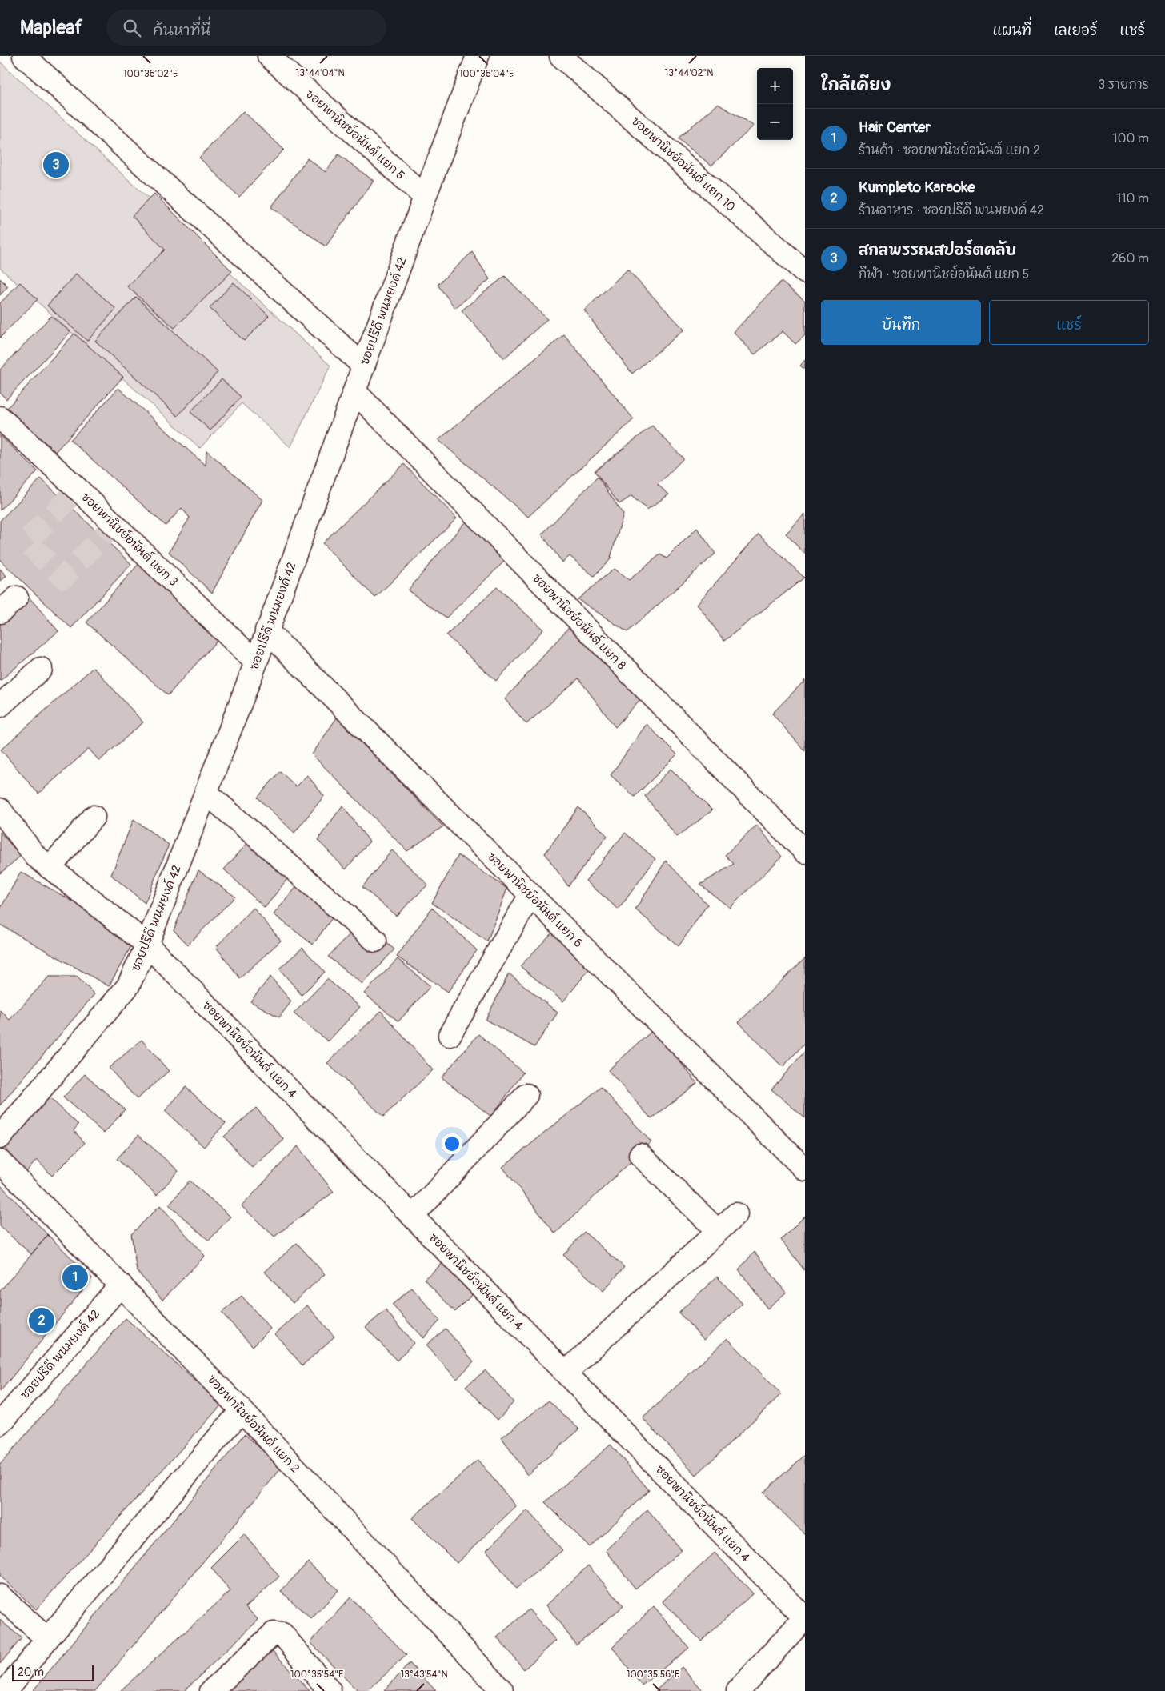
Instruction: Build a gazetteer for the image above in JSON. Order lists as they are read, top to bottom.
{
  "streets": {
    "street": [
      "ซอยพานิชย์อนันต์ แยก 5",
      "ซอยพานิชย์อนันต์ แยก 10",
      "ซอยปรีดี พนมยงค์ 42",
      "ซอยพานิชย์อนันต์ แยก 3",
      "ซอยพานิชย์อนันต์ แยก 8",
      "ซอยพานิชย์อนันต์ แยก 6",
      "ซอยพานิชย์อนันต์ แยก 4",
      "ซอยพานิชย์อนันต์ แยก 2"
    ]
  },
  "crossings": [
    ["ซอยพานิชย์อนันต์ แยก 5", "ซอยปรีดี พนมยงค์ 42"],
    ["ซอยปรีดี พนมยงค์ 42", "ซอยพานิชย์อนันต์ แยก 3"],
    ["ซอยปรีดี พนมยงค์ 42", "ซอยพานิชย์อนันต์ แยก 8"],
    ["ซอยปรีดี พนมยงค์ 42", "ซอยพานิชย์อนันต์ แยก 6"],
    ["ซอยปรีดี พนมยงค์ 42", "ซอยพานิชย์อนันต์ แยก 4"],
    ["ซอยปรีดี พนมยงค์ 42", "ซอยพานิชย์อนันต์ แยก 2"]
  ],
  "scale_bar": "20 m",
  "page": {
    "header": "Mapleaf",
    "search": "ค้นหาที่นี่",
    "nav": ["แผนที่", "เลเยอร์", "แชร์"],
    "heading": ["ใกล้เคียง", "3 รายการ"],
    "map_buttons": ["+", "−"],
    "list": [
      {
        "mark": "1",
        "name": "Hair Center",
        "note": "ร้านค้า · ซอยพานิชย์อนันต์ แยก 2",
        "value": "100 m"
      },
      {
        "mark": "2",
        "name": "Kumpleto Karaoke",
        "note": "ร้านอาหาร · ซอยปรีดี พนมยงค์ 42",
        "value": "110 m"
      },
      {
        "mark": "3",
        "name": "สกลพรรณสปอร์ตคลับ",
        "note": "กีฬา · ซอยพานิชย์อนันต์ แยก 5",
        "value": "260 m"
      }
    ],
    "pins": ["3", "1", "2"],
    "buttons": ["บันทึก", "แชร์"],
    "scale": "20 m"
  },
  "coordinates": [
    "13°44'04\"N",
    "13°44'02\"N",
    "100°36'02\"E",
    "100°36'04\"E",
    "100°35'54\"E",
    "100°35'56\"E",
    "13°43'54\"N"
  ]
}
